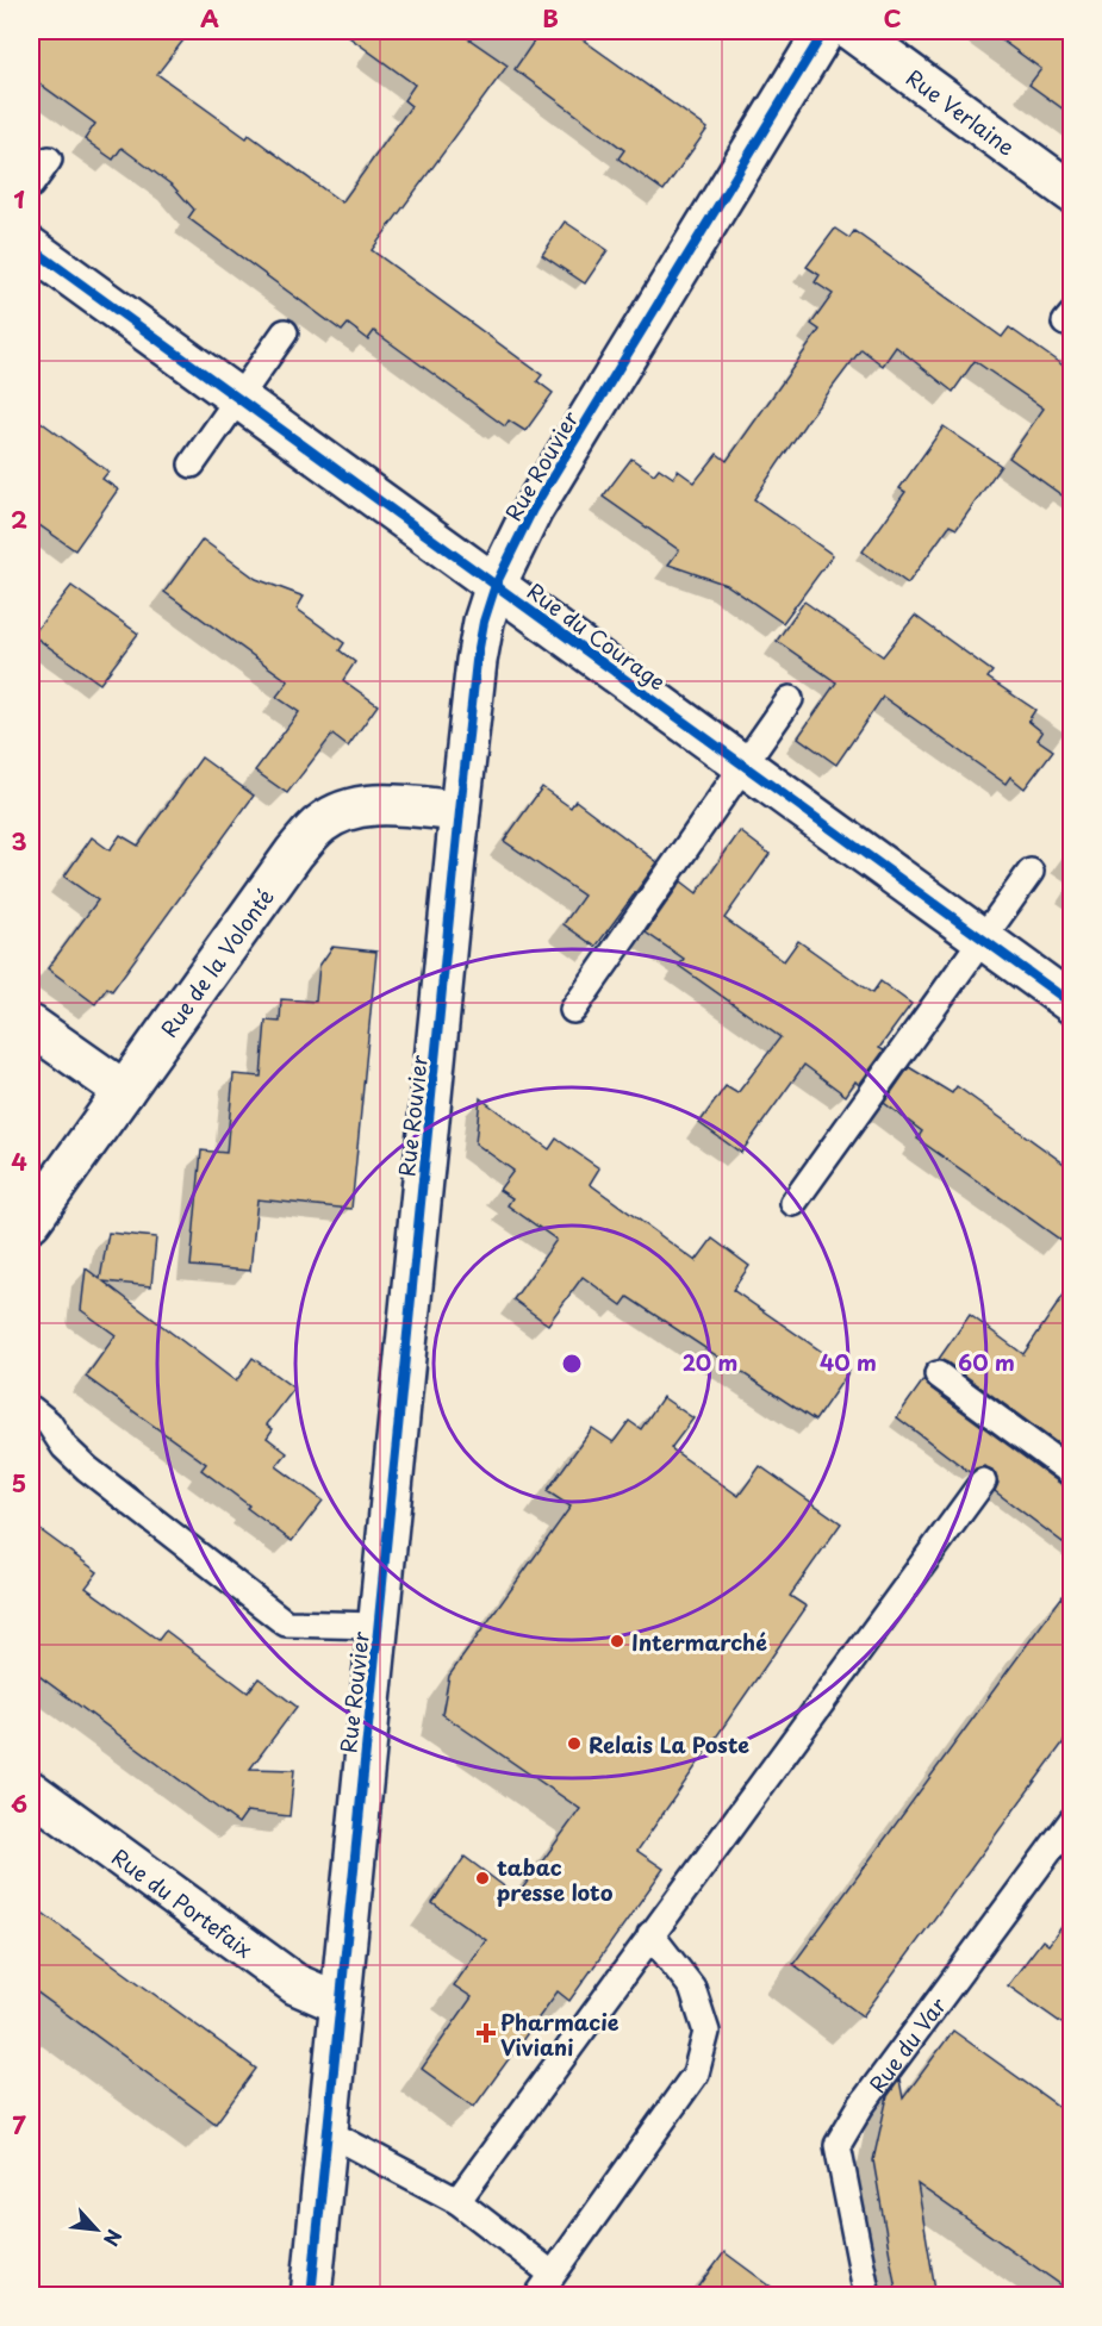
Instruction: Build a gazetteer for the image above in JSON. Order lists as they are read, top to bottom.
{
  "streets": {
    "street": [
      "Rue Verlaine",
      "Rue Rouvier",
      "Rue du Courage",
      "Rue de la Volonté",
      "Rue du Portefaix"
    ],
    "lane": ["Rue du Var"]
  },
  "crossings": [
    ["Rue Rouvier", "Rue du Courage"],
    ["Rue Rouvier", "Rue de la Volonté"],
    ["Rue Rouvier", "Rue du Portefaix"]
  ],
  "places": {
    "other": ["Intermarché", "Relais La Poste", "tabac presse loto"],
    "health": ["Pharmacie Viviani"]
  },
  "north": "bottom right",
  "grid": {
    "columns": ["A", "B", "C"],
    "rows": [
      "1",
      "2",
      "3",
      "4",
      "5",
      "6",
      "7"
    ]
  },
  "rings": ["20 m", "40 m", "60 m"]
}
